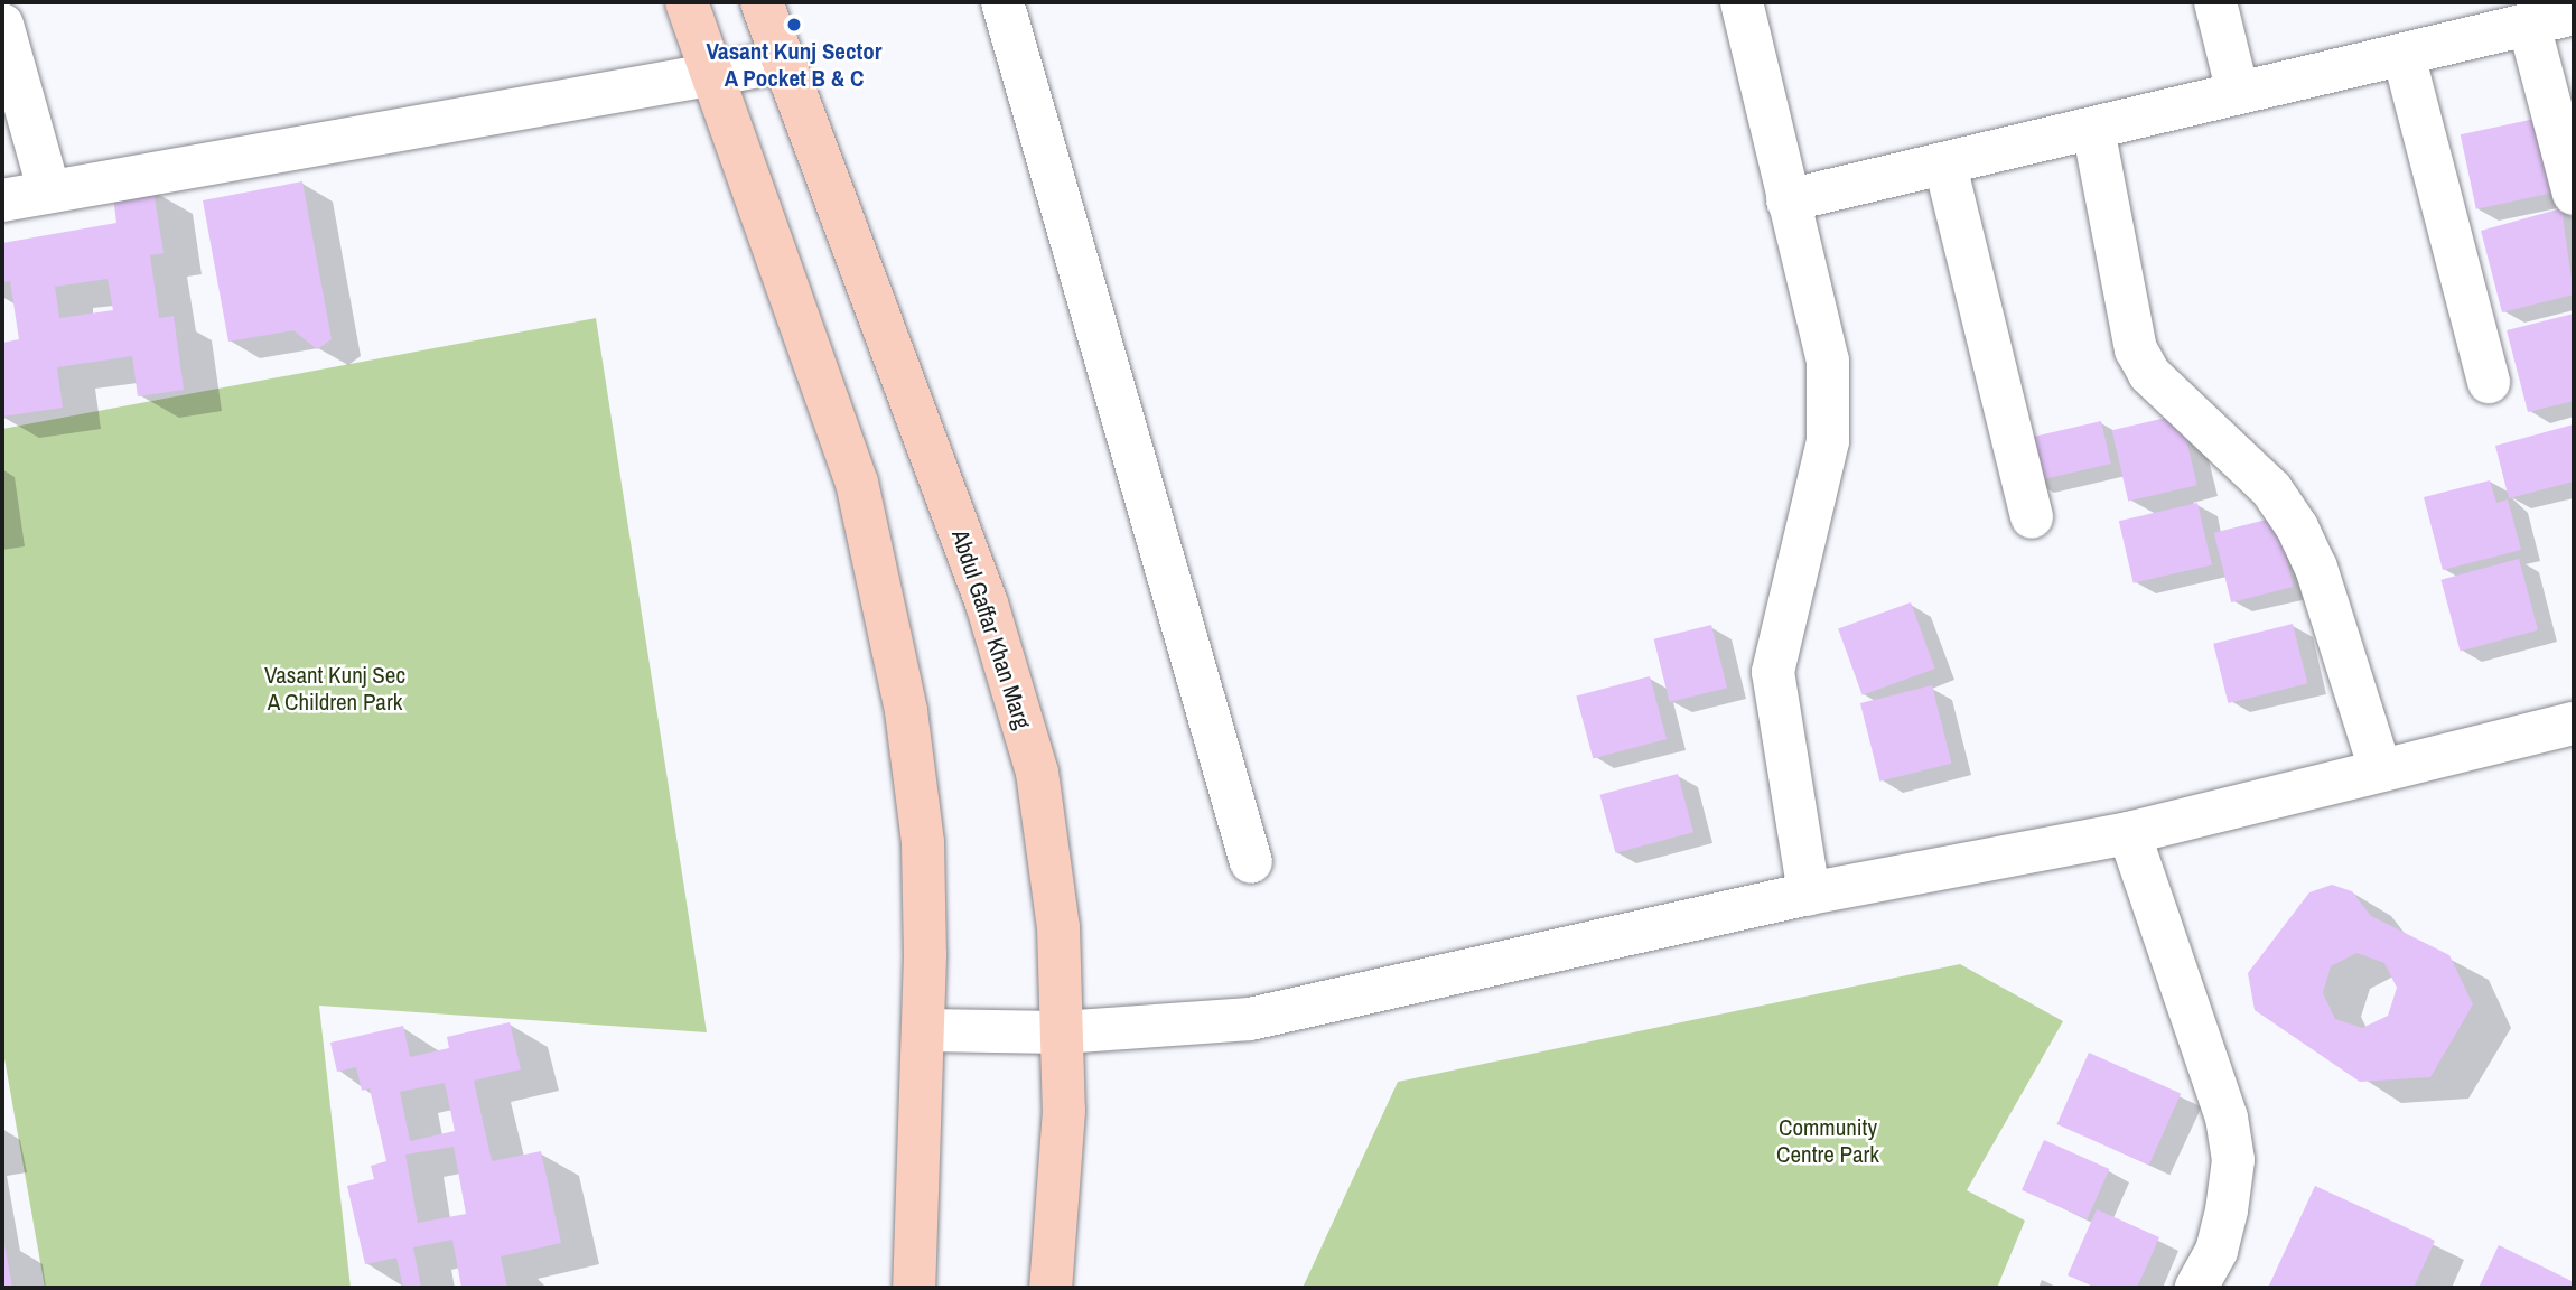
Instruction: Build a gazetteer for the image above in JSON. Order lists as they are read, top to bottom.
{
  "streets": {
    "main road": ["Abdul Gaffar Khan Marg"]
  },
  "parks": ["Vasant Kunj Sec A Children Park", "Community Centre Park"],
  "places": ["Vasant Kunj Sector A Pocket B & C"]
}
